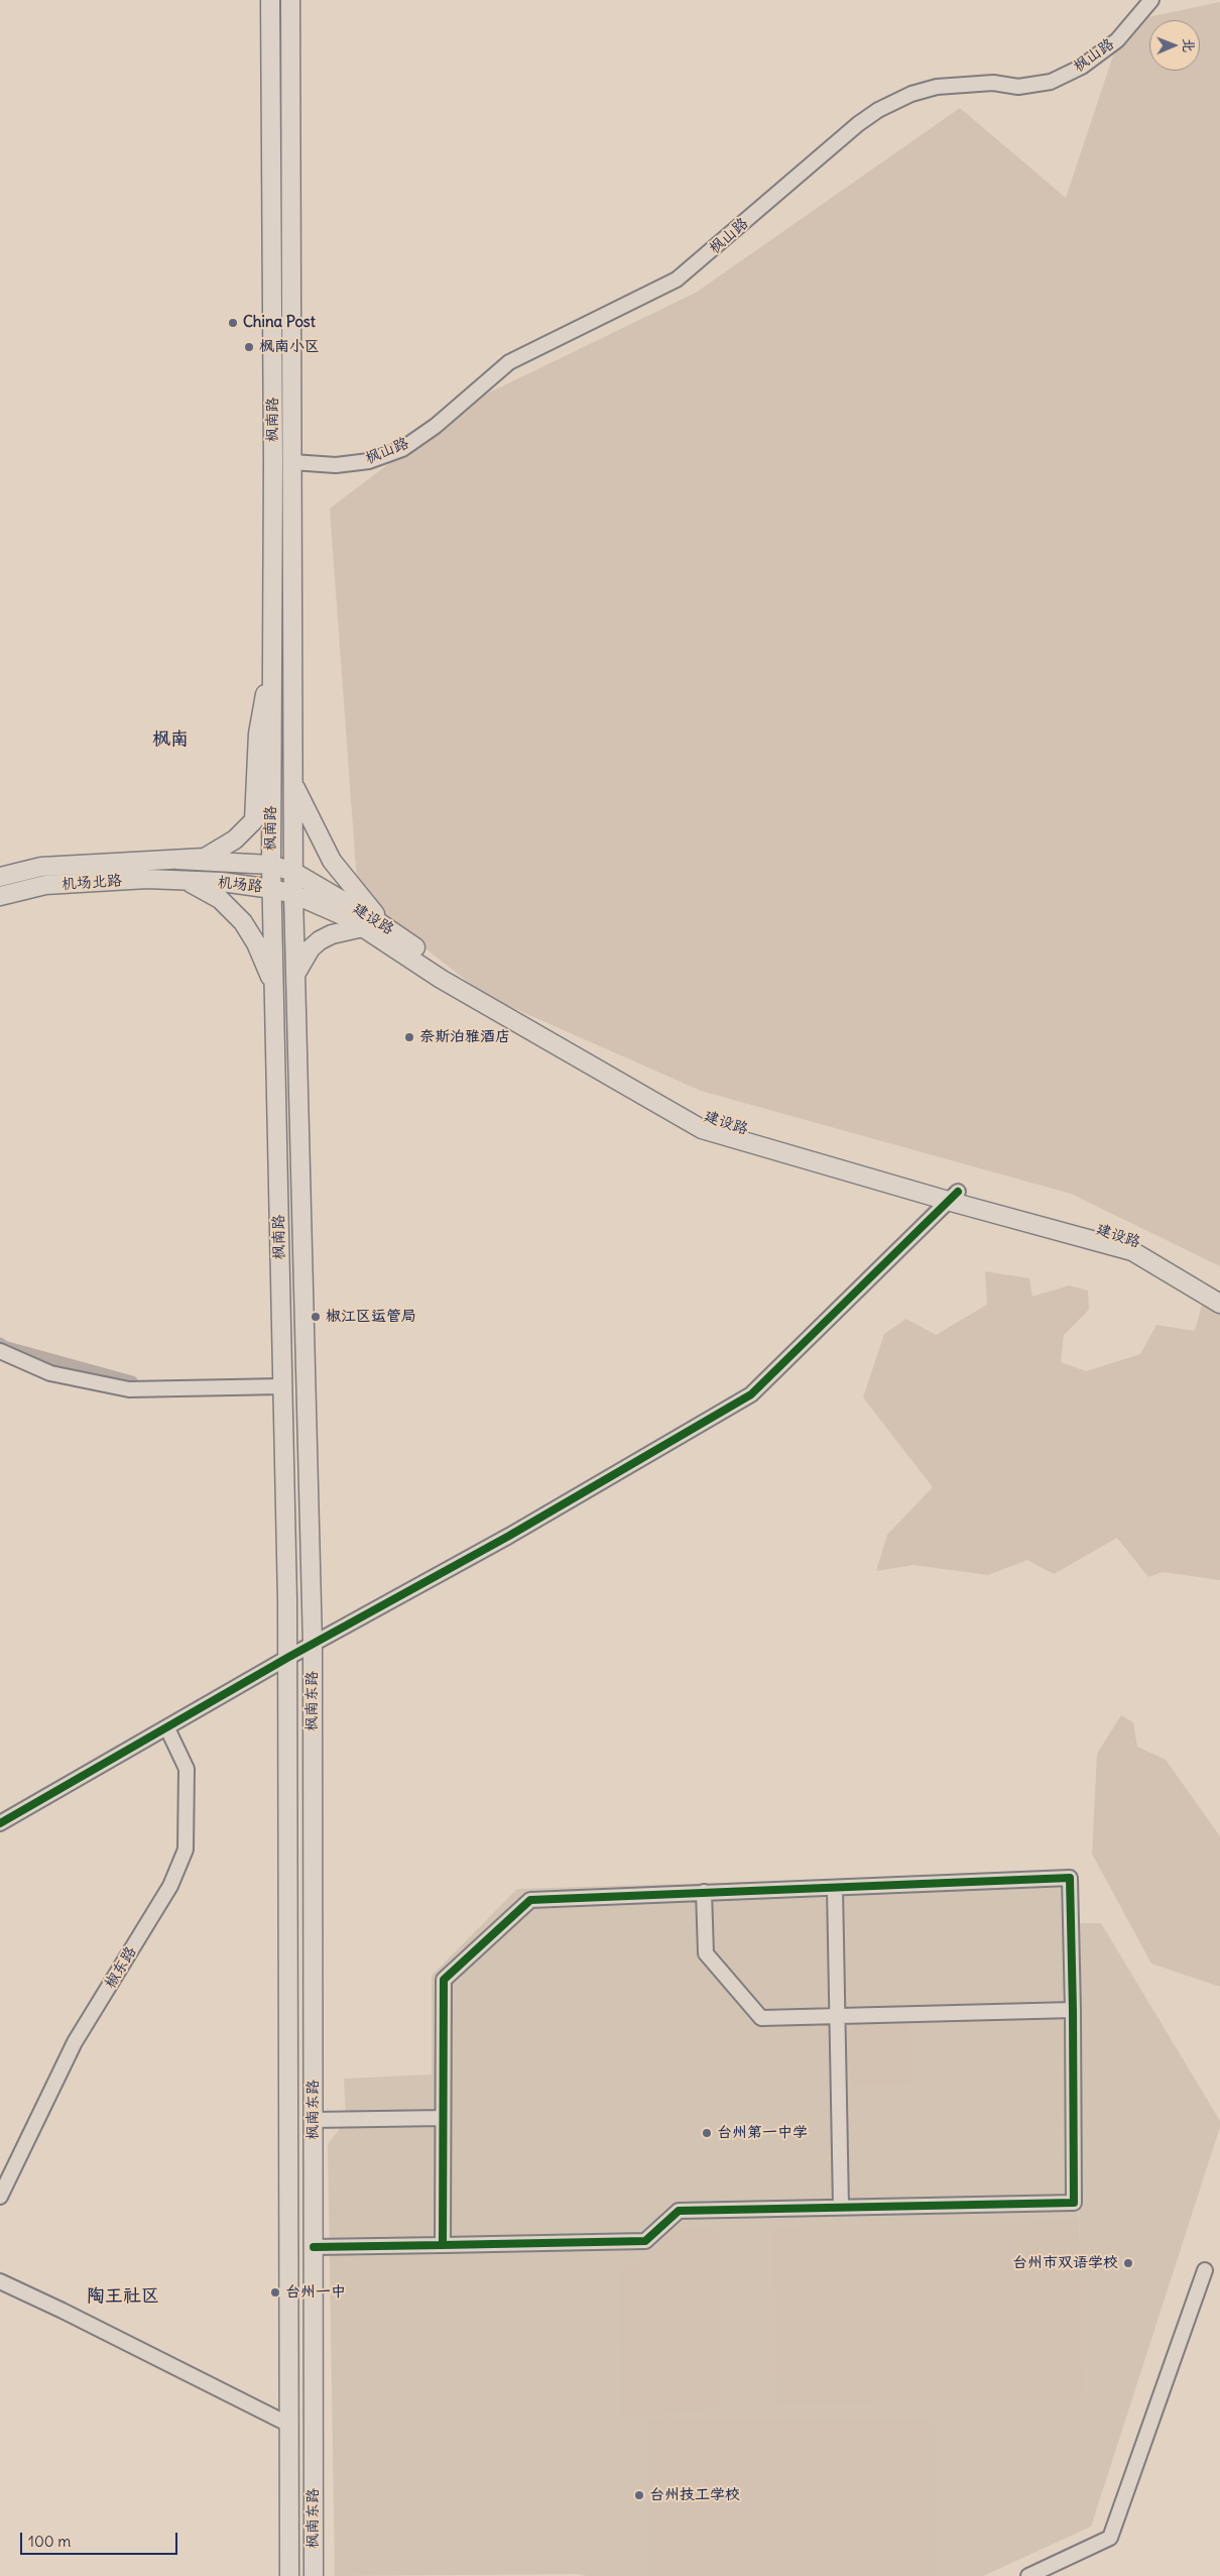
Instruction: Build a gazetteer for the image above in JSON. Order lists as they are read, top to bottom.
{
  "streets": {
    "main road": [
      "枫南路",
      "机场北路",
      "机场路",
      "建设路",
      "枫南东路"
    ],
    "street": ["枫山路", "椒东路"]
  },
  "crossings": [
    ["枫山路", "枫南路"],
    ["枫南路", "机场路"],
    ["枫南路", "建设路"],
    ["枫南路", "枫南东路"],
    ["机场北路", "机场路"],
    ["机场路", "建设路"]
  ],
  "districts": ["枫南", "陶王社区"],
  "places": [
    "China Post",
    "枫南小区",
    "奈斯泊雅酒店",
    "椒江区运管局",
    "台州第一中学",
    "台州市双语学校",
    "台州一中",
    "台州技工学校"
  ],
  "scale_bar": "100 m",
  "north": "right"
}
